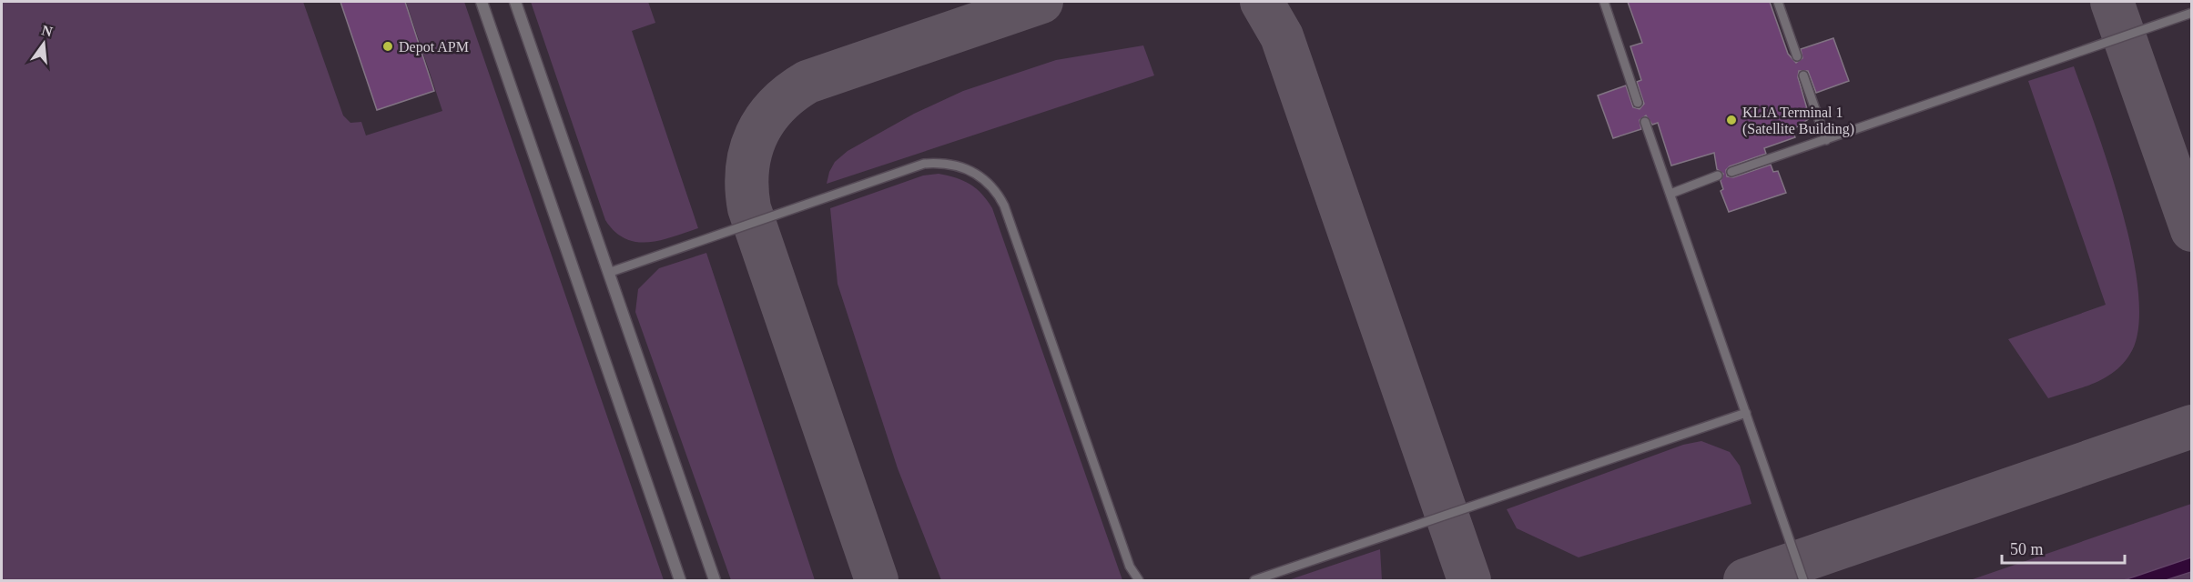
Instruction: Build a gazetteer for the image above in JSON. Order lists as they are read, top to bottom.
{
  "places": ["Depot APM", "KLIA Terminal 1 (Satellite Building)"],
  "scale_bar": "50 m",
  "north": "top"
}
